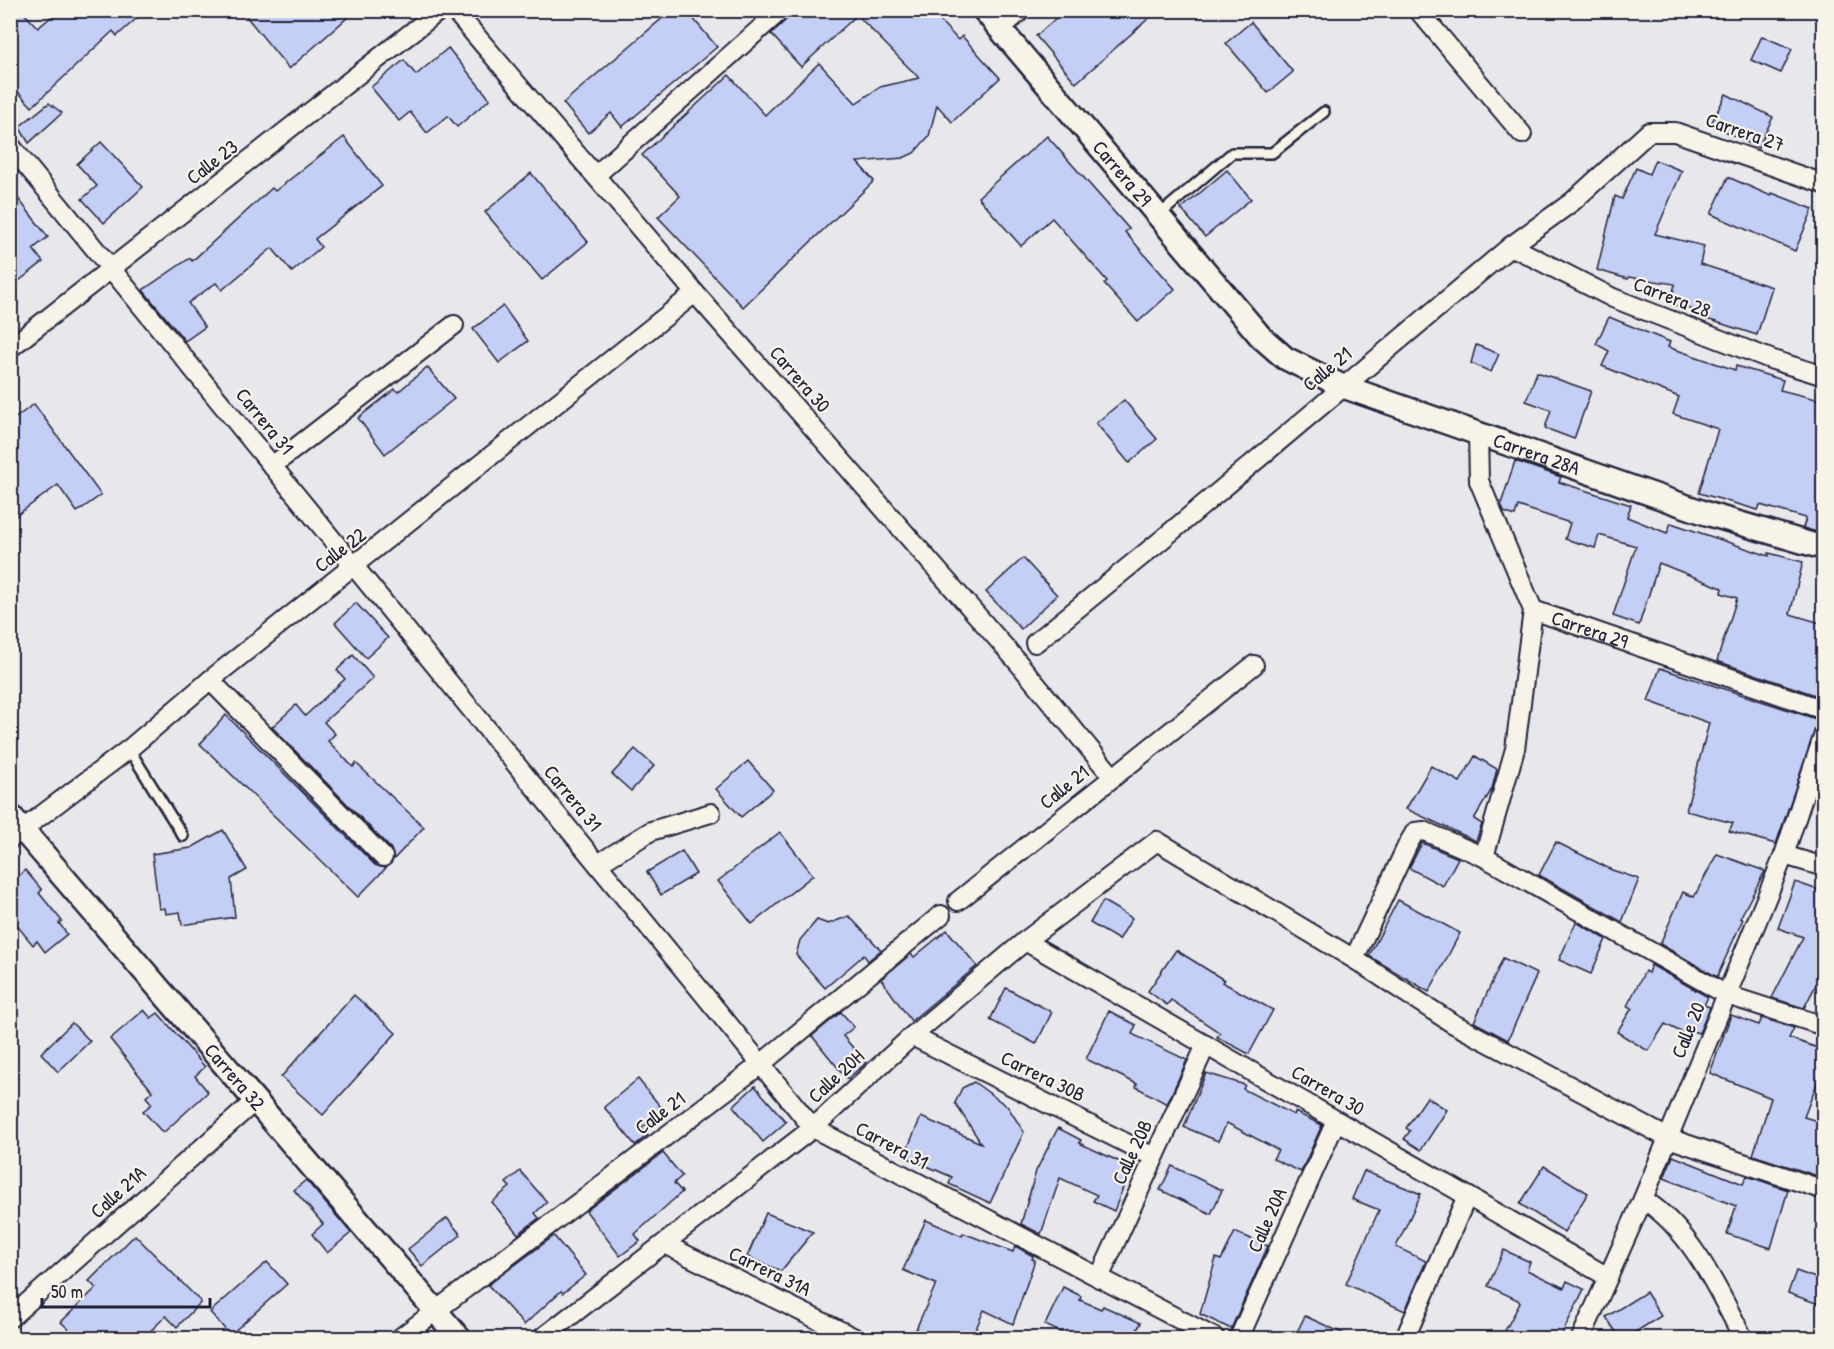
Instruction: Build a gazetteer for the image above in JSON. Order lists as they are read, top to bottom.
{
  "streets": {
    "street": [
      "Carrera 27",
      "Calle 23",
      "Carrera 29",
      "Carrera 28",
      "Calle 21",
      "Carrera 30",
      "Carrera 31",
      "Carrera 28A",
      "Calle 22",
      "Calle 20",
      "Calle 20H",
      "Carrera 30B",
      "Carrera 32",
      "Calle 20B",
      "Calle 21A",
      "Calle 20A",
      "Carrera 31A"
    ]
  },
  "crossings": [
    ["Carrera 27", "Calle 21"],
    ["Calle 23", "Carrera 31"],
    ["Carrera 29", "Carrera 28A"],
    ["Carrera 28", "Calle 21"],
    ["Calle 21", "Carrera 30"],
    ["Calle 21", "Carrera 31"],
    ["Calle 21", "Carrera 28A"],
    ["Calle 21", "Carrera 32"],
    ["Carrera 30", "Calle 22"],
    ["Carrera 30", "Calle 20"],
    ["Carrera 30", "Calle 20H"],
    ["Carrera 30", "Calle 20B"],
    ["Carrera 30", "Calle 20A"],
    ["Carrera 31", "Calle 22"],
    ["Carrera 31", "Calle 20H"],
    ["Carrera 31", "Calle 20B"],
    ["Calle 22", "Carrera 32"],
    ["Calle 20H", "Carrera 30B"],
    ["Calle 20H", "Carrera 31A"],
    ["Carrera 30B", "Calle 20B"],
    ["Carrera 32", "Calle 21A"]
  ],
  "scale_bar": "50 m"
}
